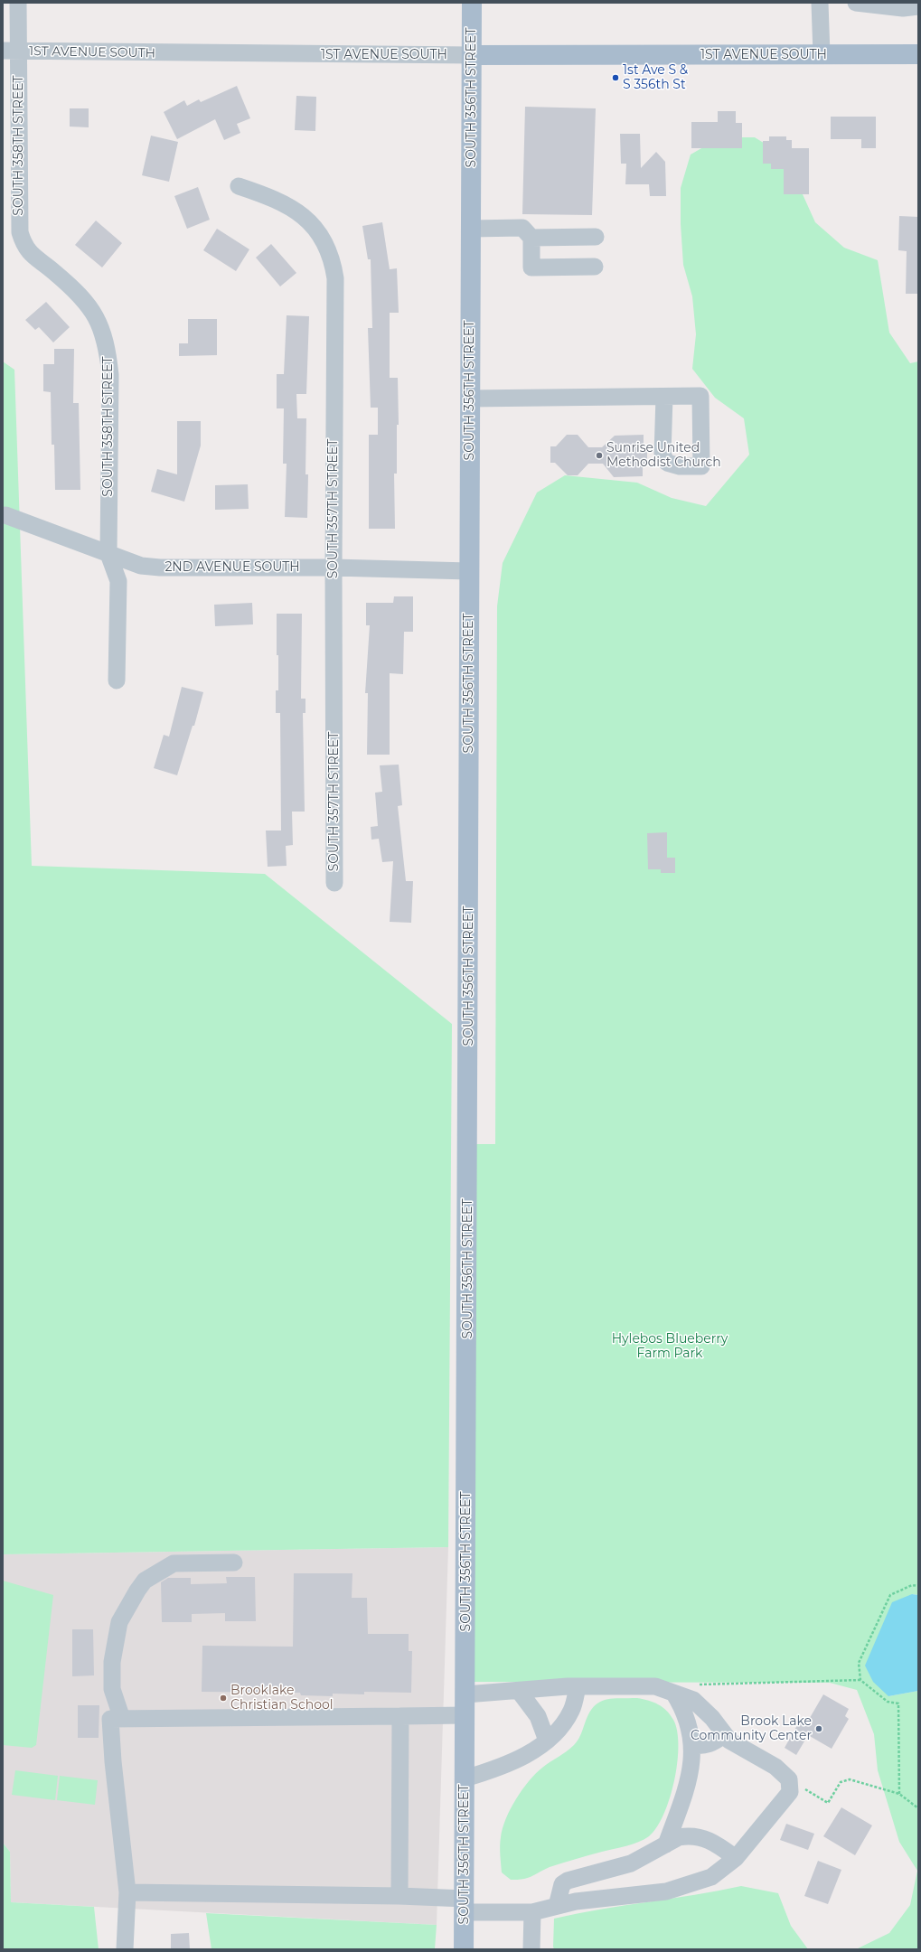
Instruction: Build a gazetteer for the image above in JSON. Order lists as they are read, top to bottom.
{
  "streets": {
    "main road": ["1ST AVENUE SOUTH", "SOUTH 356TH STREET"],
    "street": ["SOUTH 358TH STREET", "SOUTH 357TH STREET", "2ND AVENUE SOUTH"]
  },
  "crossings": [
    ["1ST AVENUE SOUTH", "SOUTH 356TH STREET"],
    ["1ST AVENUE SOUTH", "SOUTH 358TH STREET"],
    ["SOUTH 356TH STREET", "2ND AVENUE SOUTH"],
    ["SOUTH 358TH STREET", "2ND AVENUE SOUTH"],
    ["SOUTH 357TH STREET", "2ND AVENUE SOUTH"]
  ],
  "parks": ["Hylebos Blueberry Farm Park"],
  "places": [
    "1st Ave S & S 356th St",
    "Sunrise United Methodist Church",
    "Brooklake Christian School",
    "Brook Lake Community Center"
  ]
}
